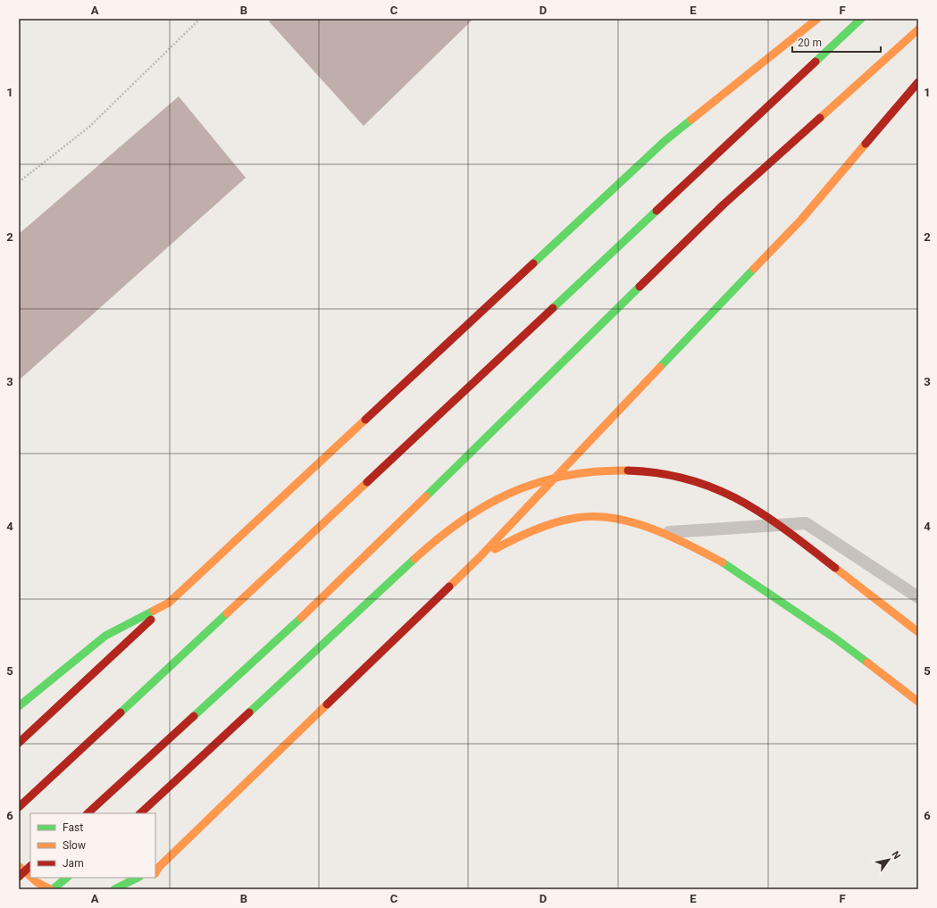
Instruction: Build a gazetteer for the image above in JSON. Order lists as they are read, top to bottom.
{
  "legend": ["Fast", "Slow", "Jam"],
  "scale_bar": "20 m",
  "north": "top right",
  "grid": {
    "columns": [
      "A",
      "B",
      "C",
      "D",
      "E",
      "F"
    ],
    "rows": [
      "1",
      "2",
      "3",
      "4",
      "5",
      "6"
    ]
  }
}
